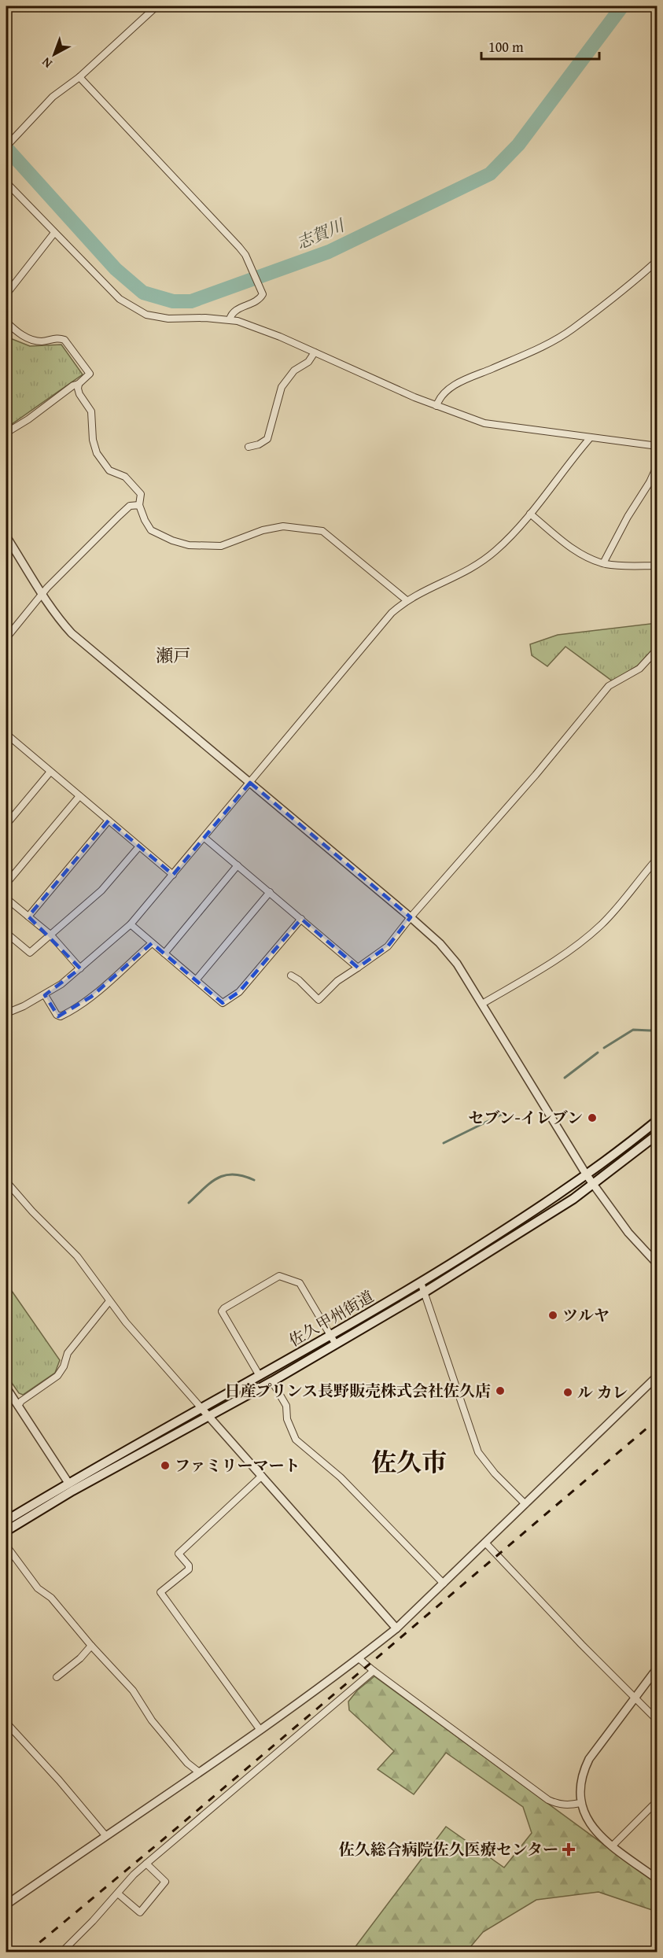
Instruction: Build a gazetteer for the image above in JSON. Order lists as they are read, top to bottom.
{
  "streets": {
    "main road": ["佐久甲州街道"]
  },
  "districts": ["瀬戸", "佐久市"],
  "water": ["志賀川"],
  "places": {
    "other": [
      "セブン-イレブン",
      "ツルヤ",
      "日産プリンス長野販売株式会社佐久店",
      "ル カレ",
      "ファミリーマート"
    ],
    "health": ["佐久総合病院佐久医療センター"]
  },
  "scale_bar": "100 m",
  "north": "bottom left"
}
